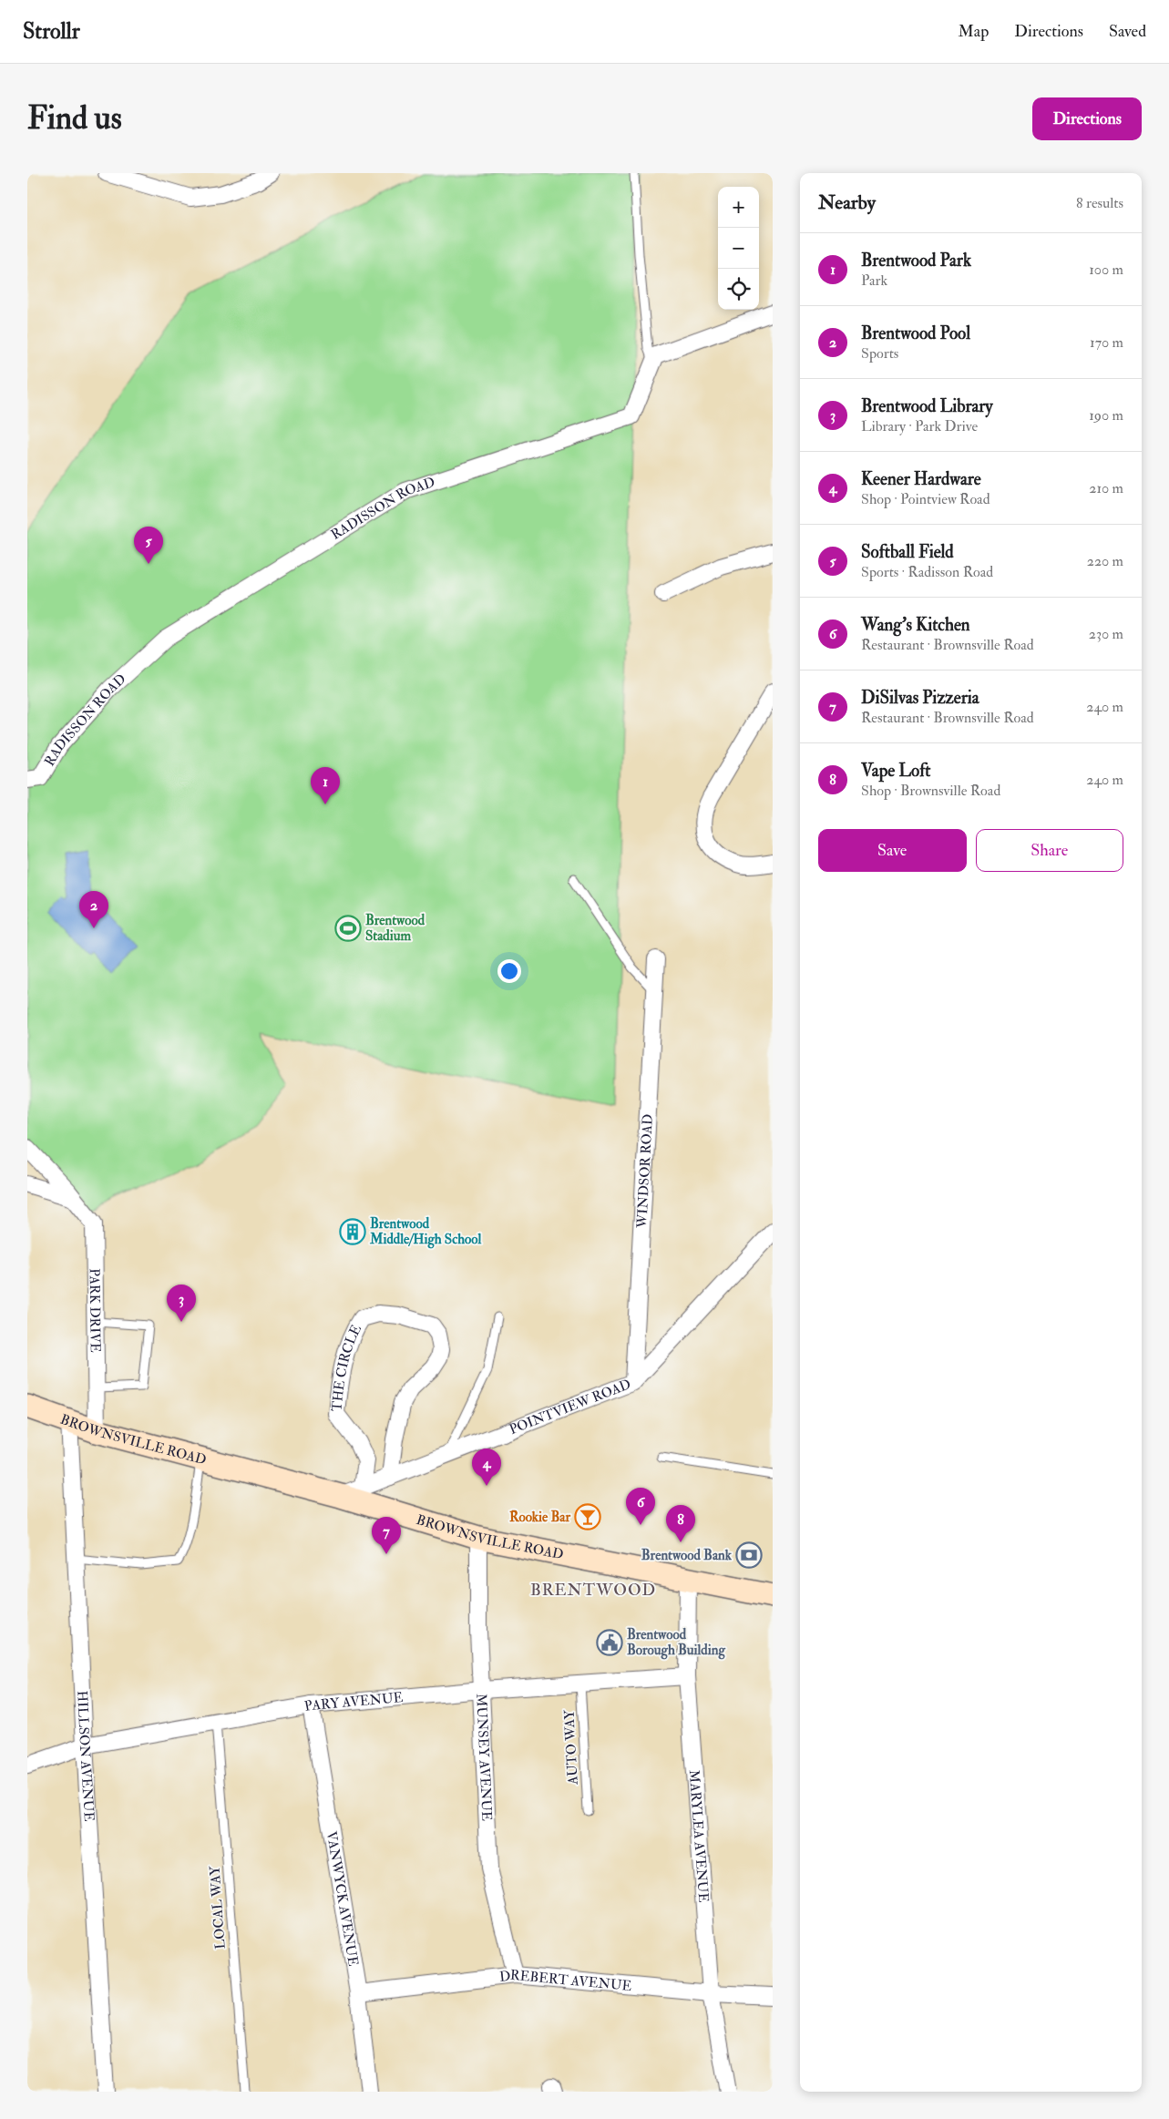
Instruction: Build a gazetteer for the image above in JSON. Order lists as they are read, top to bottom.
{
  "streets": {
    "main road": ["BROWNSVILLE ROAD"],
    "street": [
      "RADISSON ROAD",
      "WINDSOR ROAD",
      "PARK DRIVE",
      "THE CIRCLE",
      "POINTVIEW ROAD",
      "PARY AVENUE",
      "HILLSON AVENUE",
      "MUNSEY AVENUE",
      "MARYLEA AVENUE",
      "VANWYCK AVENUE",
      "DREBERT AVENUE"
    ],
    "lane": ["AUTO WAY", "LOCAL WAY"]
  },
  "crossings": [
    ["WINDSOR ROAD", "POINTVIEW ROAD"],
    ["PARK DRIVE", "BROWNSVILLE ROAD"],
    ["THE CIRCLE", "POINTVIEW ROAD"],
    ["POINTVIEW ROAD", "BROWNSVILLE ROAD"],
    ["BROWNSVILLE ROAD", "HILLSON AVENUE"],
    ["BROWNSVILLE ROAD", "MUNSEY AVENUE"],
    ["BROWNSVILLE ROAD", "MARYLEA AVENUE"],
    ["PARY AVENUE", "AUTO WAY"],
    ["PARY AVENUE", "HILLSON AVENUE"],
    ["PARY AVENUE", "MUNSEY AVENUE"],
    ["PARY AVENUE", "MARYLEA AVENUE"],
    ["PARY AVENUE", "VANWYCK AVENUE"],
    ["PARY AVENUE", "LOCAL WAY"],
    ["MUNSEY AVENUE", "DREBERT AVENUE"],
    ["MARYLEA AVENUE", "DREBERT AVENUE"],
    ["VANWYCK AVENUE", "DREBERT AVENUE"]
  ],
  "districts": ["BRENTWOOD"],
  "places": {
    "sports": ["Brentwood Stadium"],
    "building": ["Brentwood Middle/High School"],
    "bar": ["Rookie Bar"],
    "bank": ["Brentwood Bank"],
    "public building": ["Brentwood Borough Building"]
  },
  "page": {
    "header": "Strollr",
    "nav": ["Map", "Directions", "Saved"],
    "buttons": [
      "Directions",
      ["Save", "Share"]
    ],
    "title": "Find us",
    "heading": ["Nearby", "8 results"],
    "map_buttons": ["+", "−"],
    "list": [
      {
        "mark": "1",
        "name": "Brentwood Park",
        "note": "Park",
        "value": "100 m"
      },
      {
        "mark": "2",
        "name": "Brentwood Pool",
        "note": "Sports",
        "value": "170 m"
      },
      {
        "mark": "3",
        "name": "Brentwood Library",
        "note": "Library · Park Drive",
        "value": "190 m"
      },
      {
        "mark": "4",
        "name": "Keener Hardware",
        "note": "Shop · Pointview Road",
        "value": "210 m"
      },
      {
        "mark": "5",
        "name": "Softball Field",
        "note": "Sports · Radisson Road",
        "value": "220 m"
      },
      {
        "mark": "6",
        "name": "Wang's Kitchen",
        "note": "Restaurant · Brownsville Road",
        "value": "230 m"
      },
      {
        "mark": "7",
        "name": "DiSilvas Pizzeria",
        "note": "Restaurant · Brownsville Road",
        "value": "240 m"
      },
      {
        "mark": "8",
        "name": "Vape Loft",
        "note": "Shop · Brownsville Road",
        "value": "240 m"
      }
    ],
    "pins": [
      "5",
      "1",
      "2",
      "3",
      "4",
      "6",
      "8",
      "7"
    ]
  }
}
